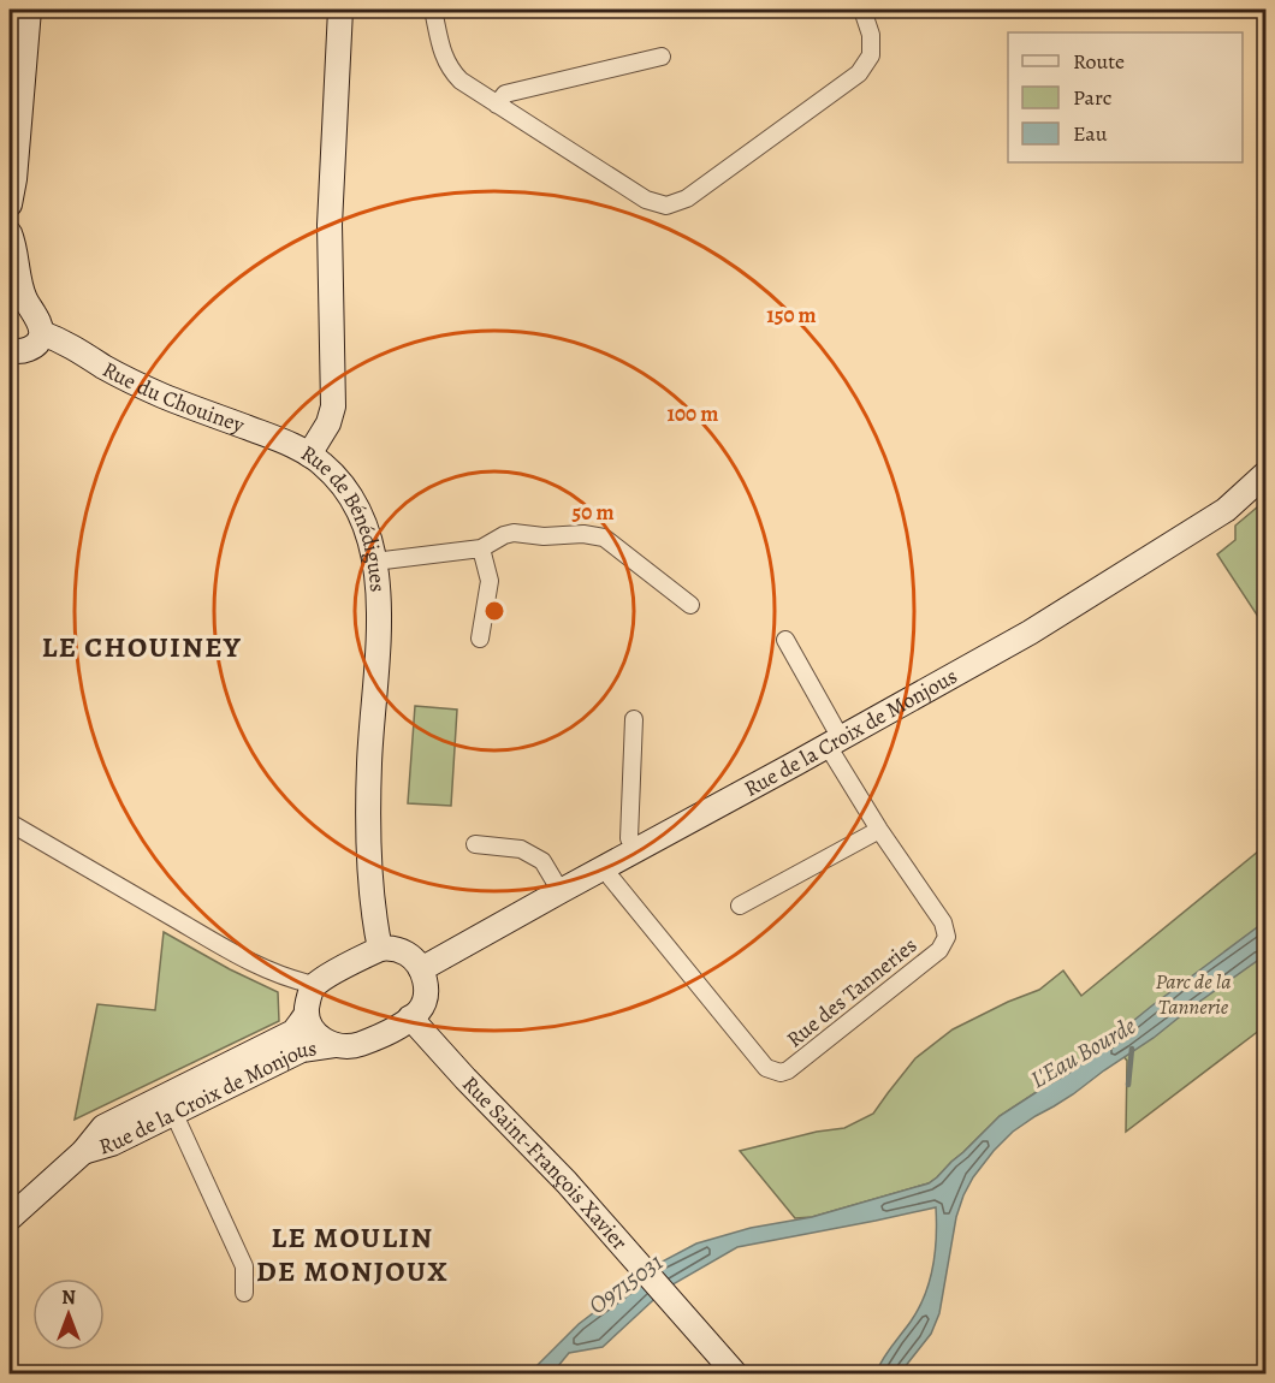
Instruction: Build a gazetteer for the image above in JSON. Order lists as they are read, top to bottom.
{
  "streets": {
    "street": [
      "Rue du Chouiney",
      "Rue de Bénédigues",
      "Rue de la Croix de Monjous",
      "Rue des Tanneries",
      "Rue Saint-François Xavier"
    ]
  },
  "crossings": [
    ["Rue du Chouiney", "Rue de Bénédigues"],
    ["Rue de Bénédigues", "Rue de la Croix de Monjous"],
    ["Rue de Bénédigues", "Rue Saint-François Xavier"],
    ["Rue de la Croix de Monjous", "Rue des Tanneries"],
    ["Rue de la Croix de Monjous", "Rue Saint-François Xavier"]
  ],
  "districts": ["LE CHOUINEY", "LE MOULIN DE MONJOUX"],
  "water": ["L'Eau Bourde", "O9715031"],
  "parks": ["Parc de la Tannerie"],
  "legend": ["Route", "Parc", "Eau"],
  "north": "top",
  "rings": ["150 m", "100 m", "50 m"]
}
